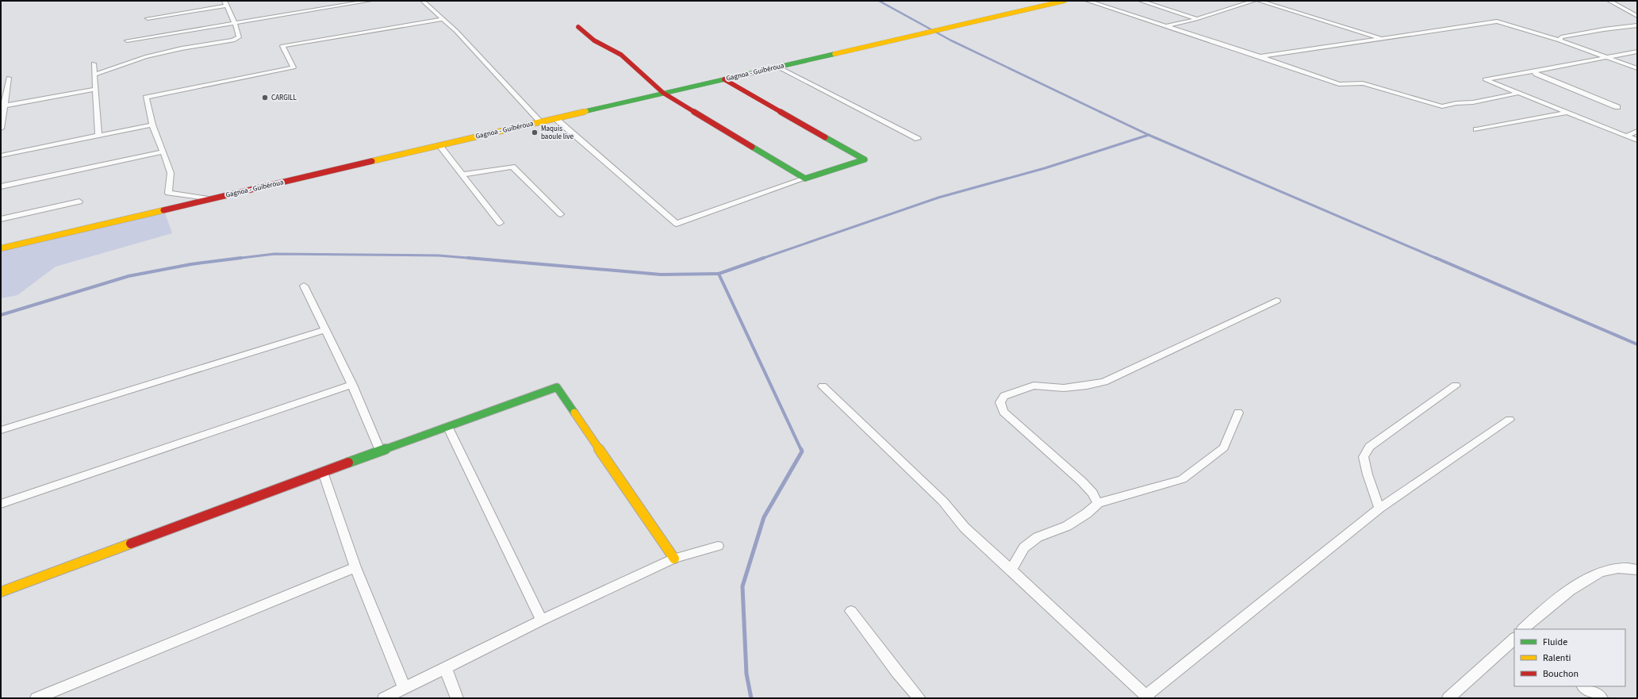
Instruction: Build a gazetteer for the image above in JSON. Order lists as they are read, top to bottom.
{
  "streets": {
    "street": ["Gagnoa - Guibéroua"]
  },
  "places": ["CARGILL", "Maquis baoule live"],
  "legend": ["Fluide", "Ralenti", "Bouchon"]
}
